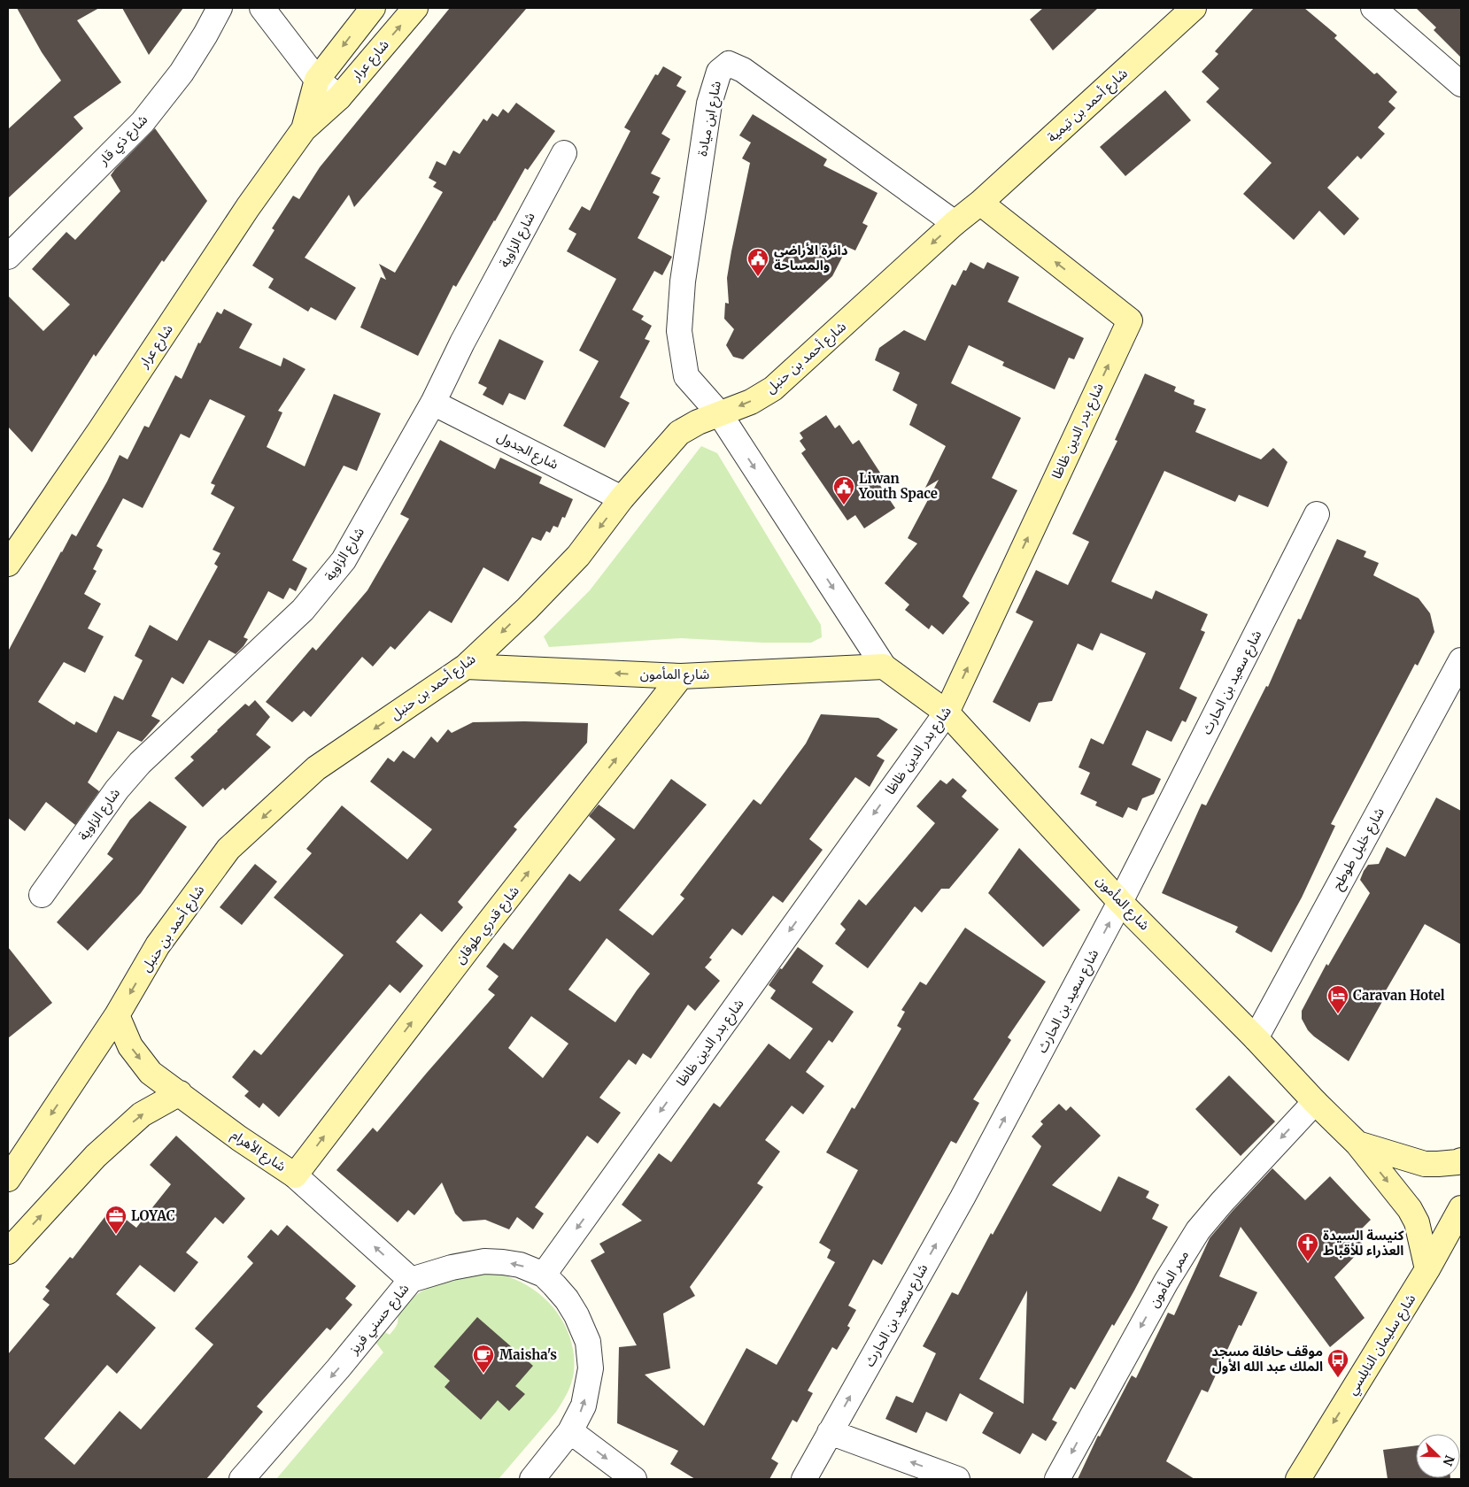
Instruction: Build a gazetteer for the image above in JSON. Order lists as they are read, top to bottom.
{
  "streets": {
    "street": [
      "شارع عرار",
      "شارع أحمد بن تيمية",
      "شارع ابن ميادة",
      "شارع ذي قار",
      "شارع الزاوية",
      "شارع أحمد بن حنبل",
      "شارع بدر الدين ظاظا",
      "شارع الجدول",
      "شارع المأمون",
      "شارع سعيد بن الحارث",
      "شارع خليل طوطح",
      "شارع قدري طوقان",
      "شارع الأهرام",
      "ممر المأمون",
      "شارع حسني فريز",
      "شارع سليمان النابلسي"
    ]
  },
  "crossings": [
    ["شارع أحمد بن تيمية", "شارع أحمد بن حنبل"],
    ["شارع أحمد بن تيمية", "شارع بدر الدين ظاظا"],
    ["شارع ابن ميادة", "شارع أحمد بن حنبل"],
    ["شارع ابن ميادة", "شارع المأمون"],
    ["شارع الزاوية", "شارع الجدول"],
    ["شارع أحمد بن حنبل", "شارع بدر الدين ظاظا"],
    ["شارع أحمد بن حنبل", "شارع الجدول"],
    ["شارع أحمد بن حنبل", "شارع المأمون"],
    ["شارع أحمد بن حنبل", "شارع الأهرام"],
    ["شارع بدر الدين ظاظا", "شارع المأمون"],
    ["شارع بدر الدين ظاظا", "شارع حسني فريز"],
    ["شارع المأمون", "شارع سعيد بن الحارث"],
    ["شارع المأمون", "شارع خليل طوطح"],
    ["شارع المأمون", "شارع قدري طوقان"],
    ["شارع المأمون", "ممر المأمون"],
    ["شارع المأمون", "شارع سليمان النابلسي"],
    ["شارع قدري طوقان", "شارع الأهرام"],
    ["شارع الأهرام", "شارع حسني فريز"]
  ],
  "one_way": [
    "شارع أحمد بن حنبل",
    "شارع سعيد بن الحارث",
    "شارع قدري طوقان",
    "ممر المأمون",
    "شارع سليمان النابلسي"
  ],
  "places": {
    "public building": ["دائرة الأراضي والمساحة", "Liwan Youth Space"],
    "hotel": ["Caravan Hotel"],
    "office": ["LOYAC"],
    "church": ["كنيسة السيدة العذراء للأقباط"],
    "cafe": ["Maisha's"],
    "bus stop": ["موقف حافلة مسجد الملك عبد الله الأول"]
  },
  "north": "bottom right"
}
